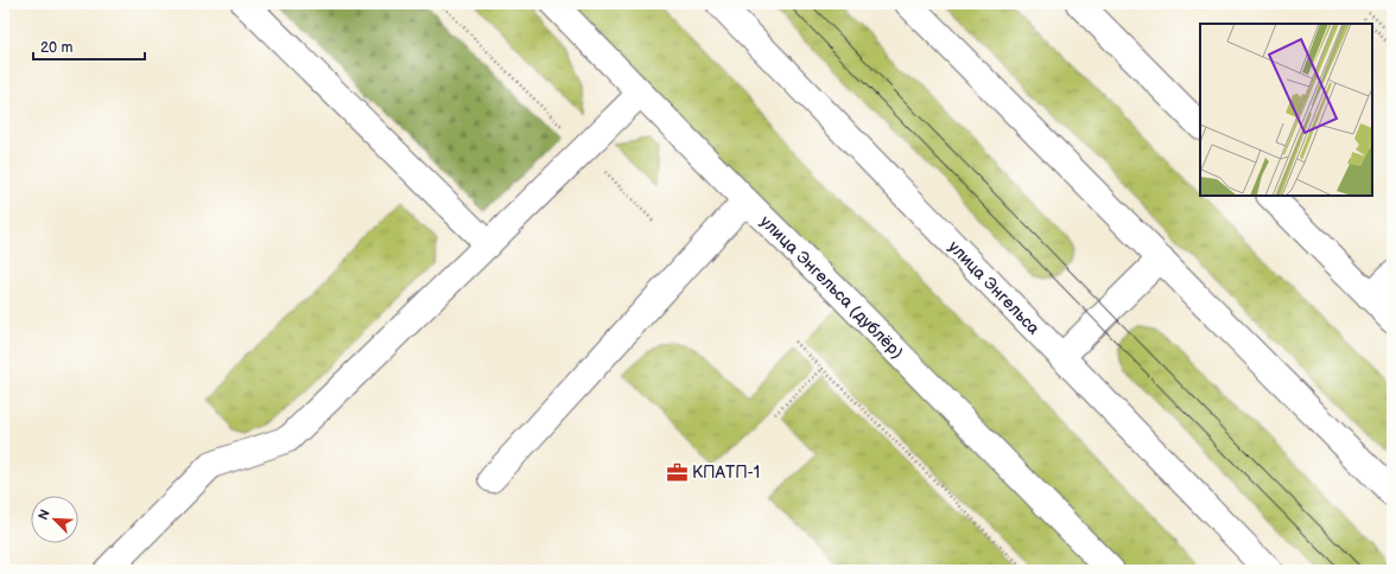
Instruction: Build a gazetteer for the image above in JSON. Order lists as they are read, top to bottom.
{
  "streets": {
    "main road": ["улица Энгельса (дублёр)", "улица Энгельса"]
  },
  "places": {
    "office": ["КПАТП-1"]
  },
  "scale_bar": "20 m",
  "north": "top left"
}
